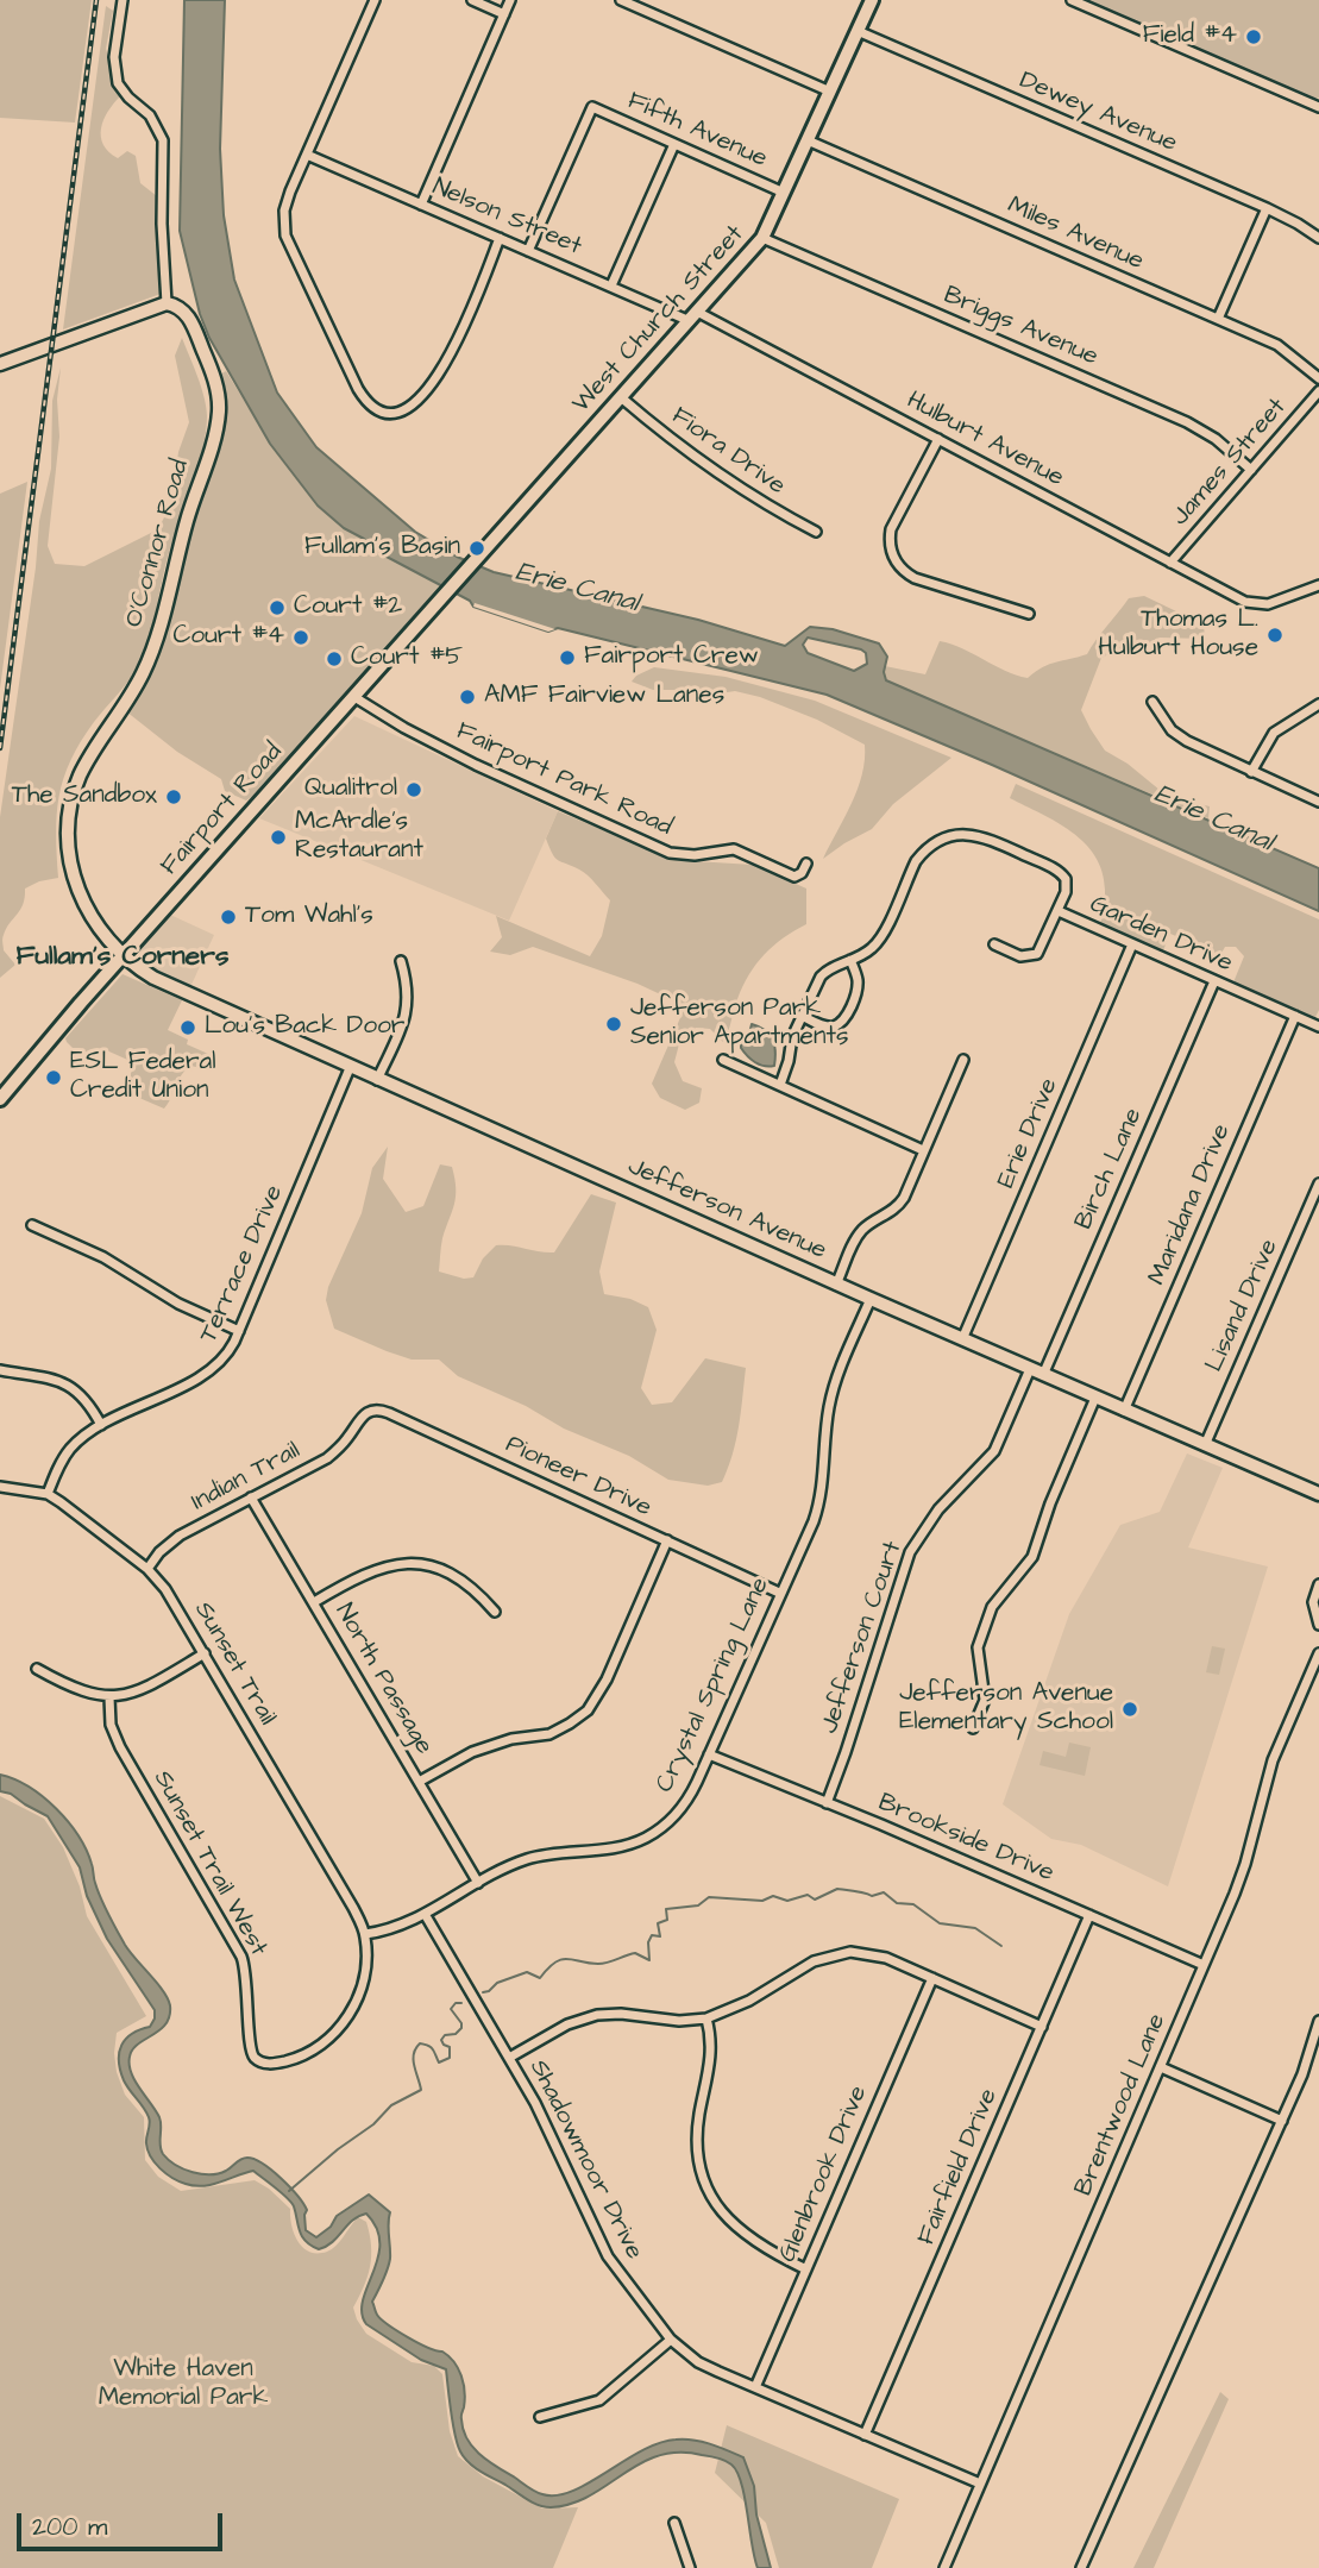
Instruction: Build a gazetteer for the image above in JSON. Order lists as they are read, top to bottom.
{
  "streets": {
    "main road": ["West Church Street", "Fairport Road"],
    "street": [
      "Dewey Avenue",
      "Fifth Avenue",
      "Nelson Street",
      "Miles Avenue",
      "Briggs Avenue",
      "Hulburt Avenue",
      "Fiora Drive",
      "James Street",
      "O'Connor Road",
      "Fairport Park Road",
      "Garden Drive",
      "Erie Drive",
      "Birch Lane",
      "Maridana Drive",
      "Jefferson Avenue",
      "Terrace Drive",
      "Lisand Drive",
      "Indian Trail",
      "Pioneer Drive",
      "Jefferson Court",
      "Sunset Trail",
      "North Passage",
      "Crystal Spring Lane",
      "Brookside Drive",
      "Sunset Trail West",
      "Brentwood Lane",
      "Shadowmoor Drive",
      "Fairfield Drive",
      "Glenbrook Drive"
    ]
  },
  "crossings": [
    ["Dewey Avenue", "West Church Street"],
    ["Fifth Avenue", "Nelson Street"],
    ["Fifth Avenue", "West Church Street"],
    ["Nelson Street", "West Church Street"],
    ["Nelson Street", "Hulburt Avenue"],
    ["Miles Avenue", "West Church Street"],
    ["West Church Street", "Briggs Avenue"],
    ["West Church Street", "Hulburt Avenue"],
    ["West Church Street", "Fiora Drive"],
    ["West Church Street", "Fairport Road"],
    ["Briggs Avenue", "James Street"],
    ["Hulburt Avenue", "James Street"],
    ["O'Connor Road", "Fairport Road"],
    ["O'Connor Road", "Jefferson Avenue"],
    ["Fairport Park Road", "Fairport Road"],
    ["Fairport Road", "Jefferson Avenue"],
    ["Garden Drive", "Erie Drive"],
    ["Garden Drive", "Birch Lane"],
    ["Garden Drive", "Maridana Drive"],
    ["Erie Drive", "Jefferson Avenue"],
    ["Birch Lane", "Jefferson Avenue"],
    ["Maridana Drive", "Jefferson Avenue"],
    ["Jefferson Avenue", "Terrace Drive"],
    ["Jefferson Avenue", "Lisand Drive"],
    ["Jefferson Avenue", "Jefferson Court"],
    ["Jefferson Avenue", "Crystal Spring Lane"],
    ["Terrace Drive", "Sunset Trail"],
    ["Indian Trail", "Pioneer Drive"],
    ["Indian Trail", "Sunset Trail"],
    ["Indian Trail", "North Passage"],
    ["Pioneer Drive", "Crystal Spring Lane"],
    ["Jefferson Court", "Brookside Drive"],
    ["Sunset Trail", "Crystal Spring Lane"],
    ["Sunset Trail", "Sunset Trail West"],
    ["North Passage", "Crystal Spring Lane"],
    ["Crystal Spring Lane", "Brookside Drive"],
    ["Crystal Spring Lane", "Sunset Trail West"],
    ["Crystal Spring Lane", "Shadowmoor Drive"],
    ["Brookside Drive", "Brentwood Lane"],
    ["Brookside Drive", "Fairfield Drive"],
    ["Brentwood Lane", "Shadowmoor Drive"],
    ["Shadowmoor Drive", "Fairfield Drive"],
    ["Shadowmoor Drive", "Glenbrook Drive"]
  ],
  "districts": ["Fullam's Corners"],
  "water": ["Erie Canal"],
  "parks": ["White Haven Memorial Park"],
  "places": [
    "Field #4",
    "Fullam's Basin",
    "Court #2",
    "Thomas L. Hulburt House",
    "Court #4",
    "Fairport Crew",
    "Court #5",
    "AMF Fairview Lanes",
    "Qualitrol",
    "The Sandbox",
    "McArdle's Restaurant",
    "Tom Wahl's",
    "Jefferson Park Senior Apartments",
    "Lou's Back Door",
    "ESL Federal Credit Union",
    "Jefferson Avenue Elementary School"
  ],
  "scale_bar": "200 m"
}
